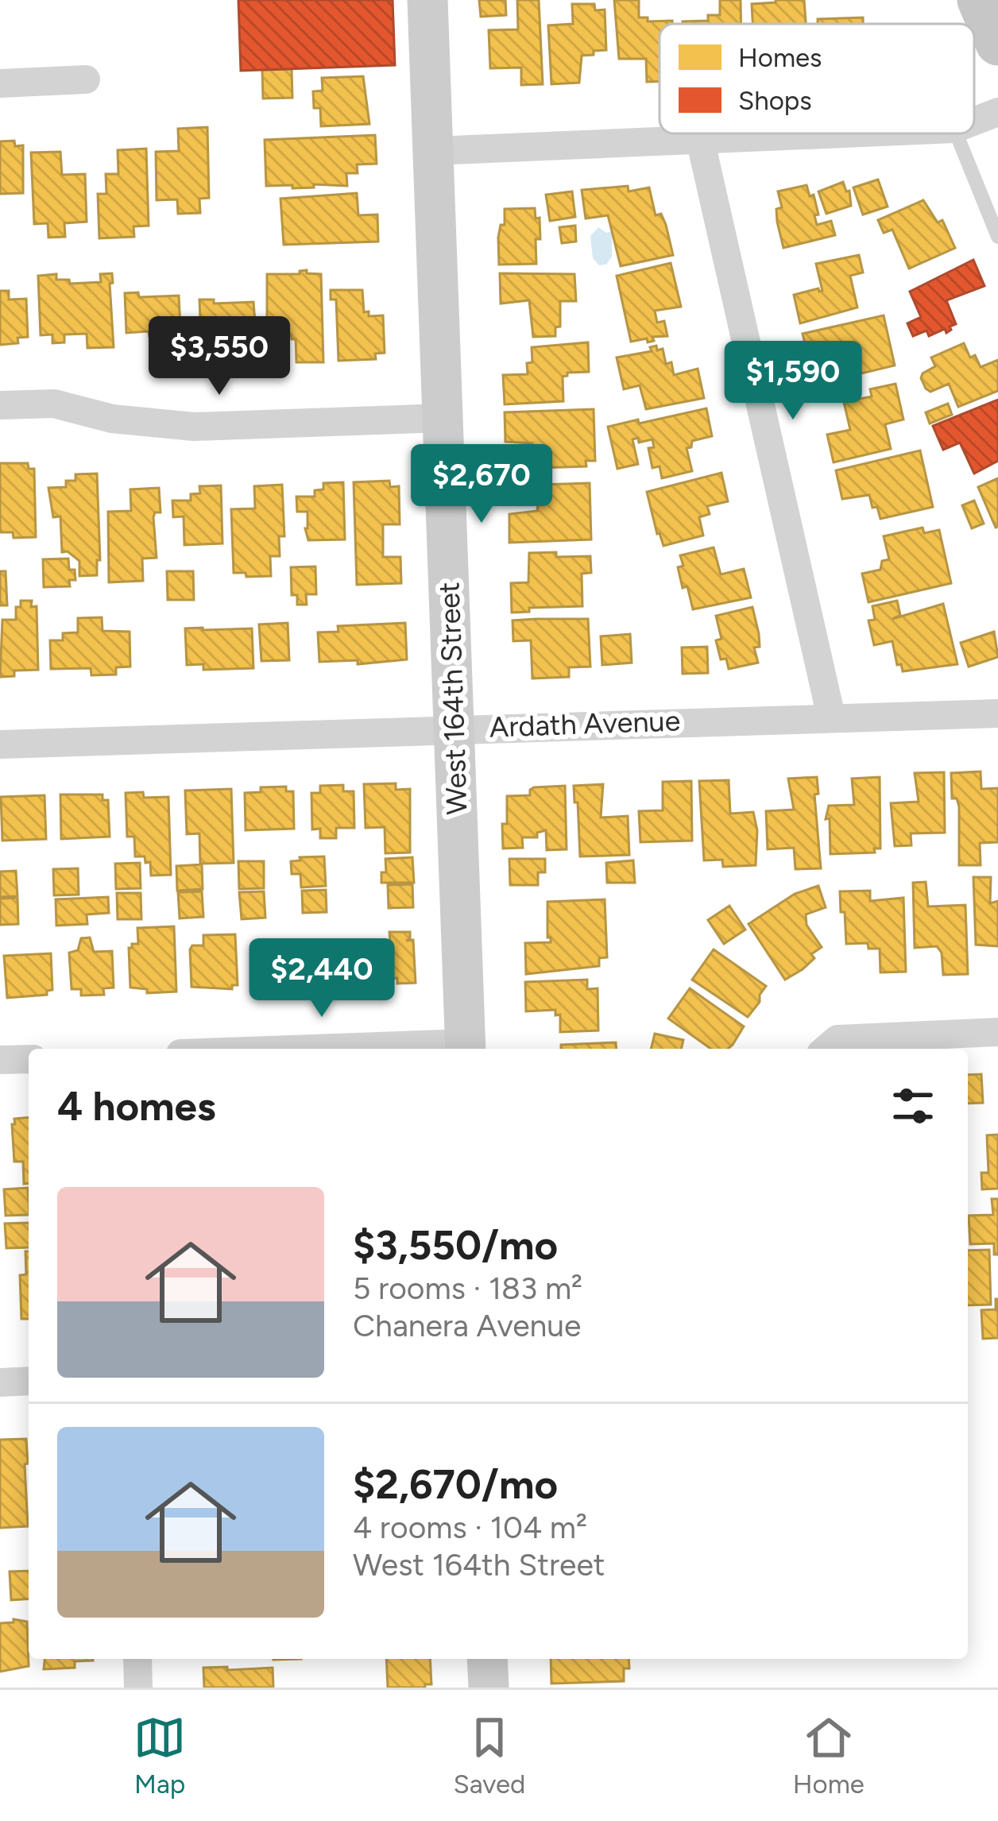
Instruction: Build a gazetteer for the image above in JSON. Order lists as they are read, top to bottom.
{
  "streets": {
    "street": ["West 164th Street", "Ardath Avenue"]
  },
  "crossings": [
    ["West 164th Street", "Ardath Avenue"]
  ],
  "legend": ["Homes", "Shops"],
  "page": {
    "price": [
      "$3,550",
      "$1,590",
      "$2,670",
      "$2,440"
    ],
    "heading": "4 homes",
    "list": [
      {
        "name": "$3,550/mo",
        "note": "5 rooms · 183 m² · Chanera Avenue"
      },
      {
        "name": "$2,670/mo",
        "note": "4 rooms · 104 m² · West 164th Street"
      }
    ],
    "tabs": ["Map", "Saved", "Home"]
  }
}
